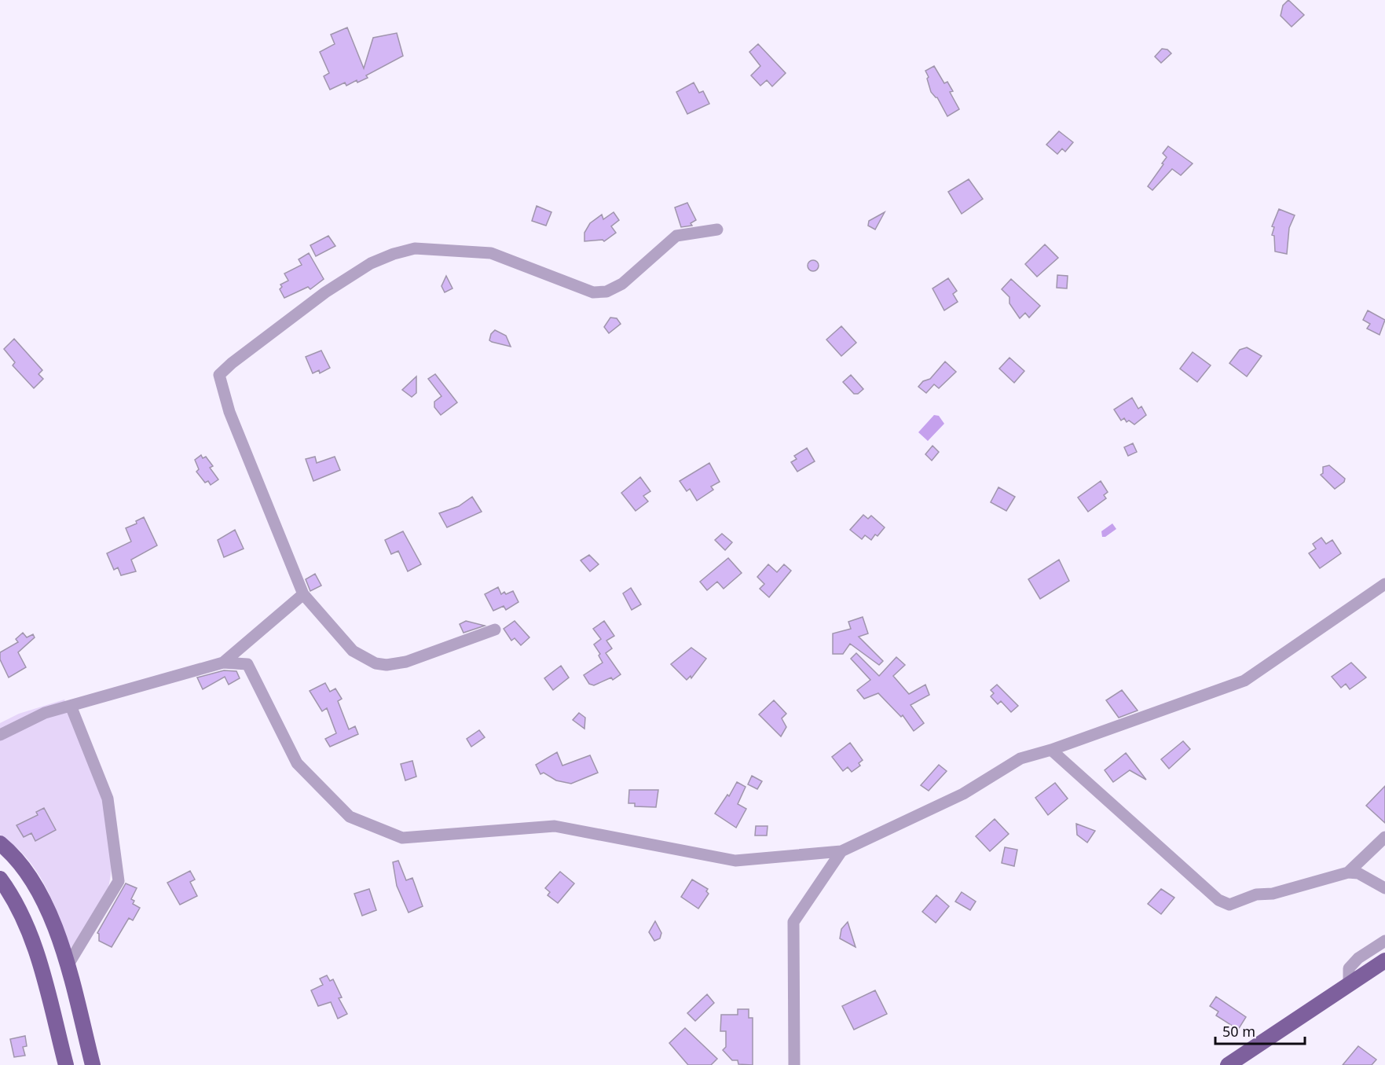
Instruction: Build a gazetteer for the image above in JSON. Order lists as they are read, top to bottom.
{
  "scale_bar": "50 m"
}
